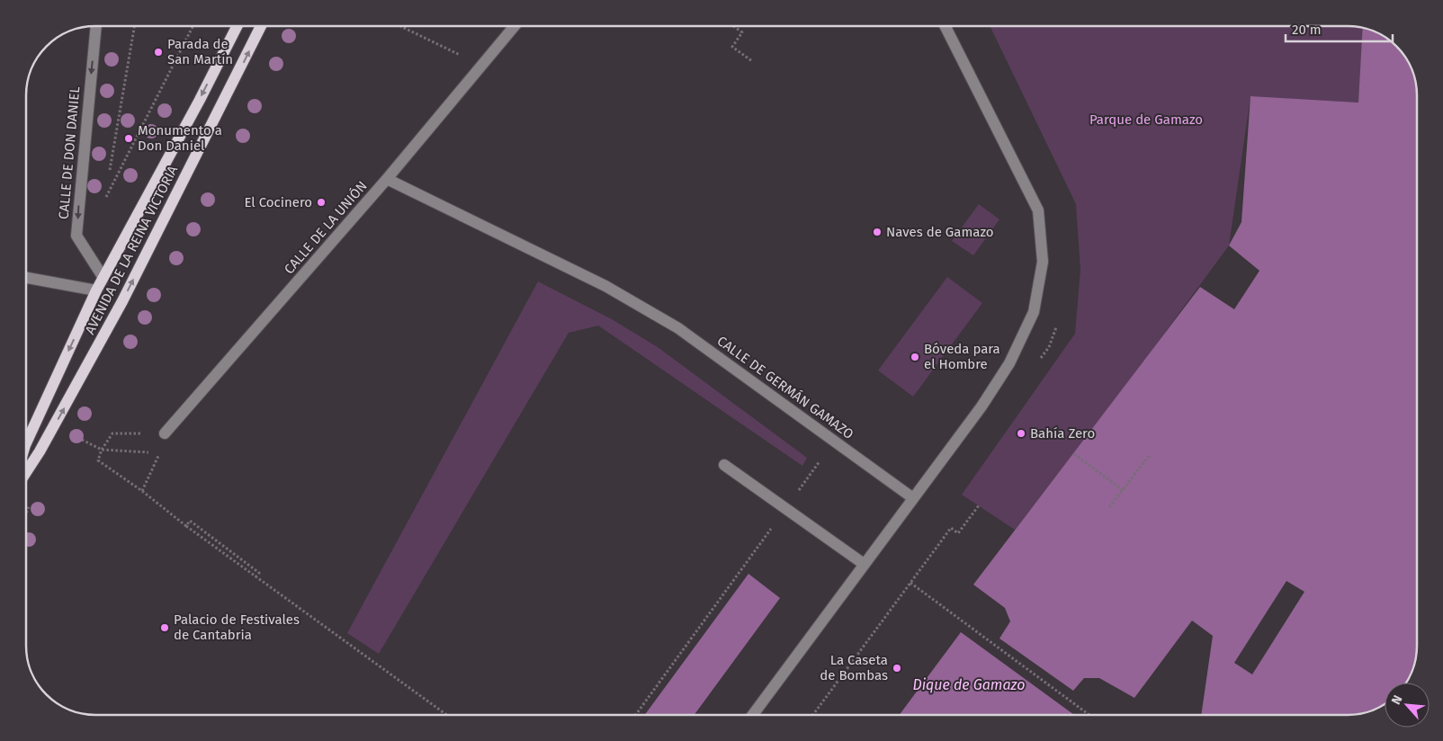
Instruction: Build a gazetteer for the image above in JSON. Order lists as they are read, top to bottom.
{
  "streets": {
    "main road": ["AVENIDA DE LA REINA VICTORIA"],
    "street": ["CALLE DE DON DANIEL", "CALLE DE LA UNIÓN", "CALLE DE GERMÁN GAMAZO"]
  },
  "crossings": [
    ["CALLE DE DON DANIEL", "AVENIDA DE LA REINA VICTORIA"],
    ["CALLE DE LA UNIÓN", "CALLE DE GERMÁN GAMAZO"]
  ],
  "one_way": ["CALLE DE DON DANIEL"],
  "water": ["Dique de Gamazo"],
  "parks": ["Parque de Gamazo"],
  "places": [
    "Parada de San Martín",
    "Monumento a Don Daniel",
    "El Cocinero",
    "Naves de Gamazo",
    "Bóveda para el Hombre",
    "Bahía Zero",
    "Palacio de Festivales de Cantabria",
    "La Caseta de Bombas"
  ],
  "scale_bar": "20 m",
  "north": "top left"
}
